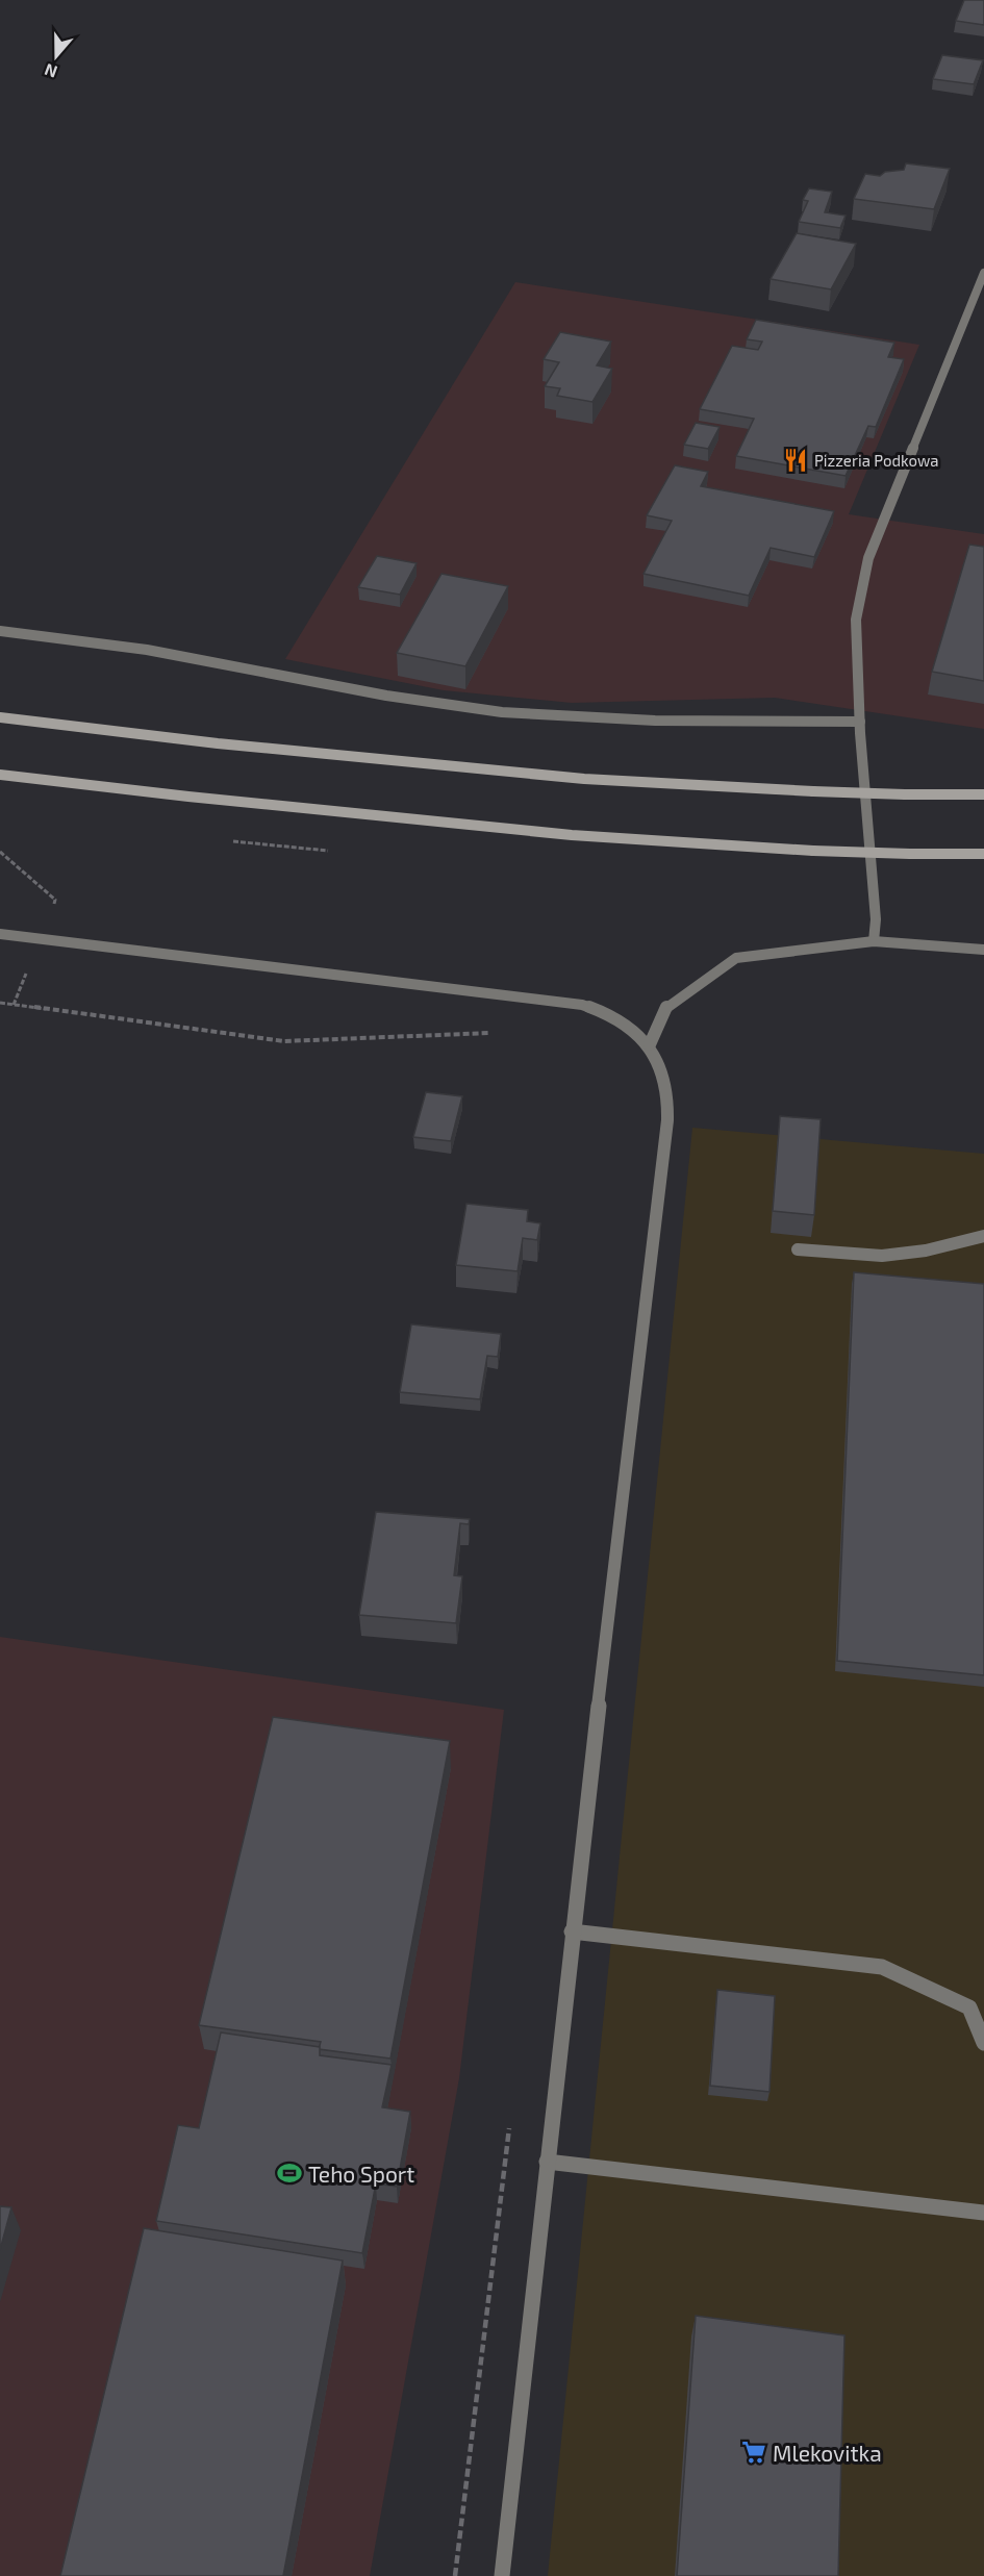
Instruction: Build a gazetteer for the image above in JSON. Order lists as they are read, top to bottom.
{
  "places": {
    "restaurant": ["Pizzeria Podkowa"],
    "sports": ["Teho Sport"],
    "supermarket": ["Mlekovitka"]
  },
  "north": "bottom"
}
